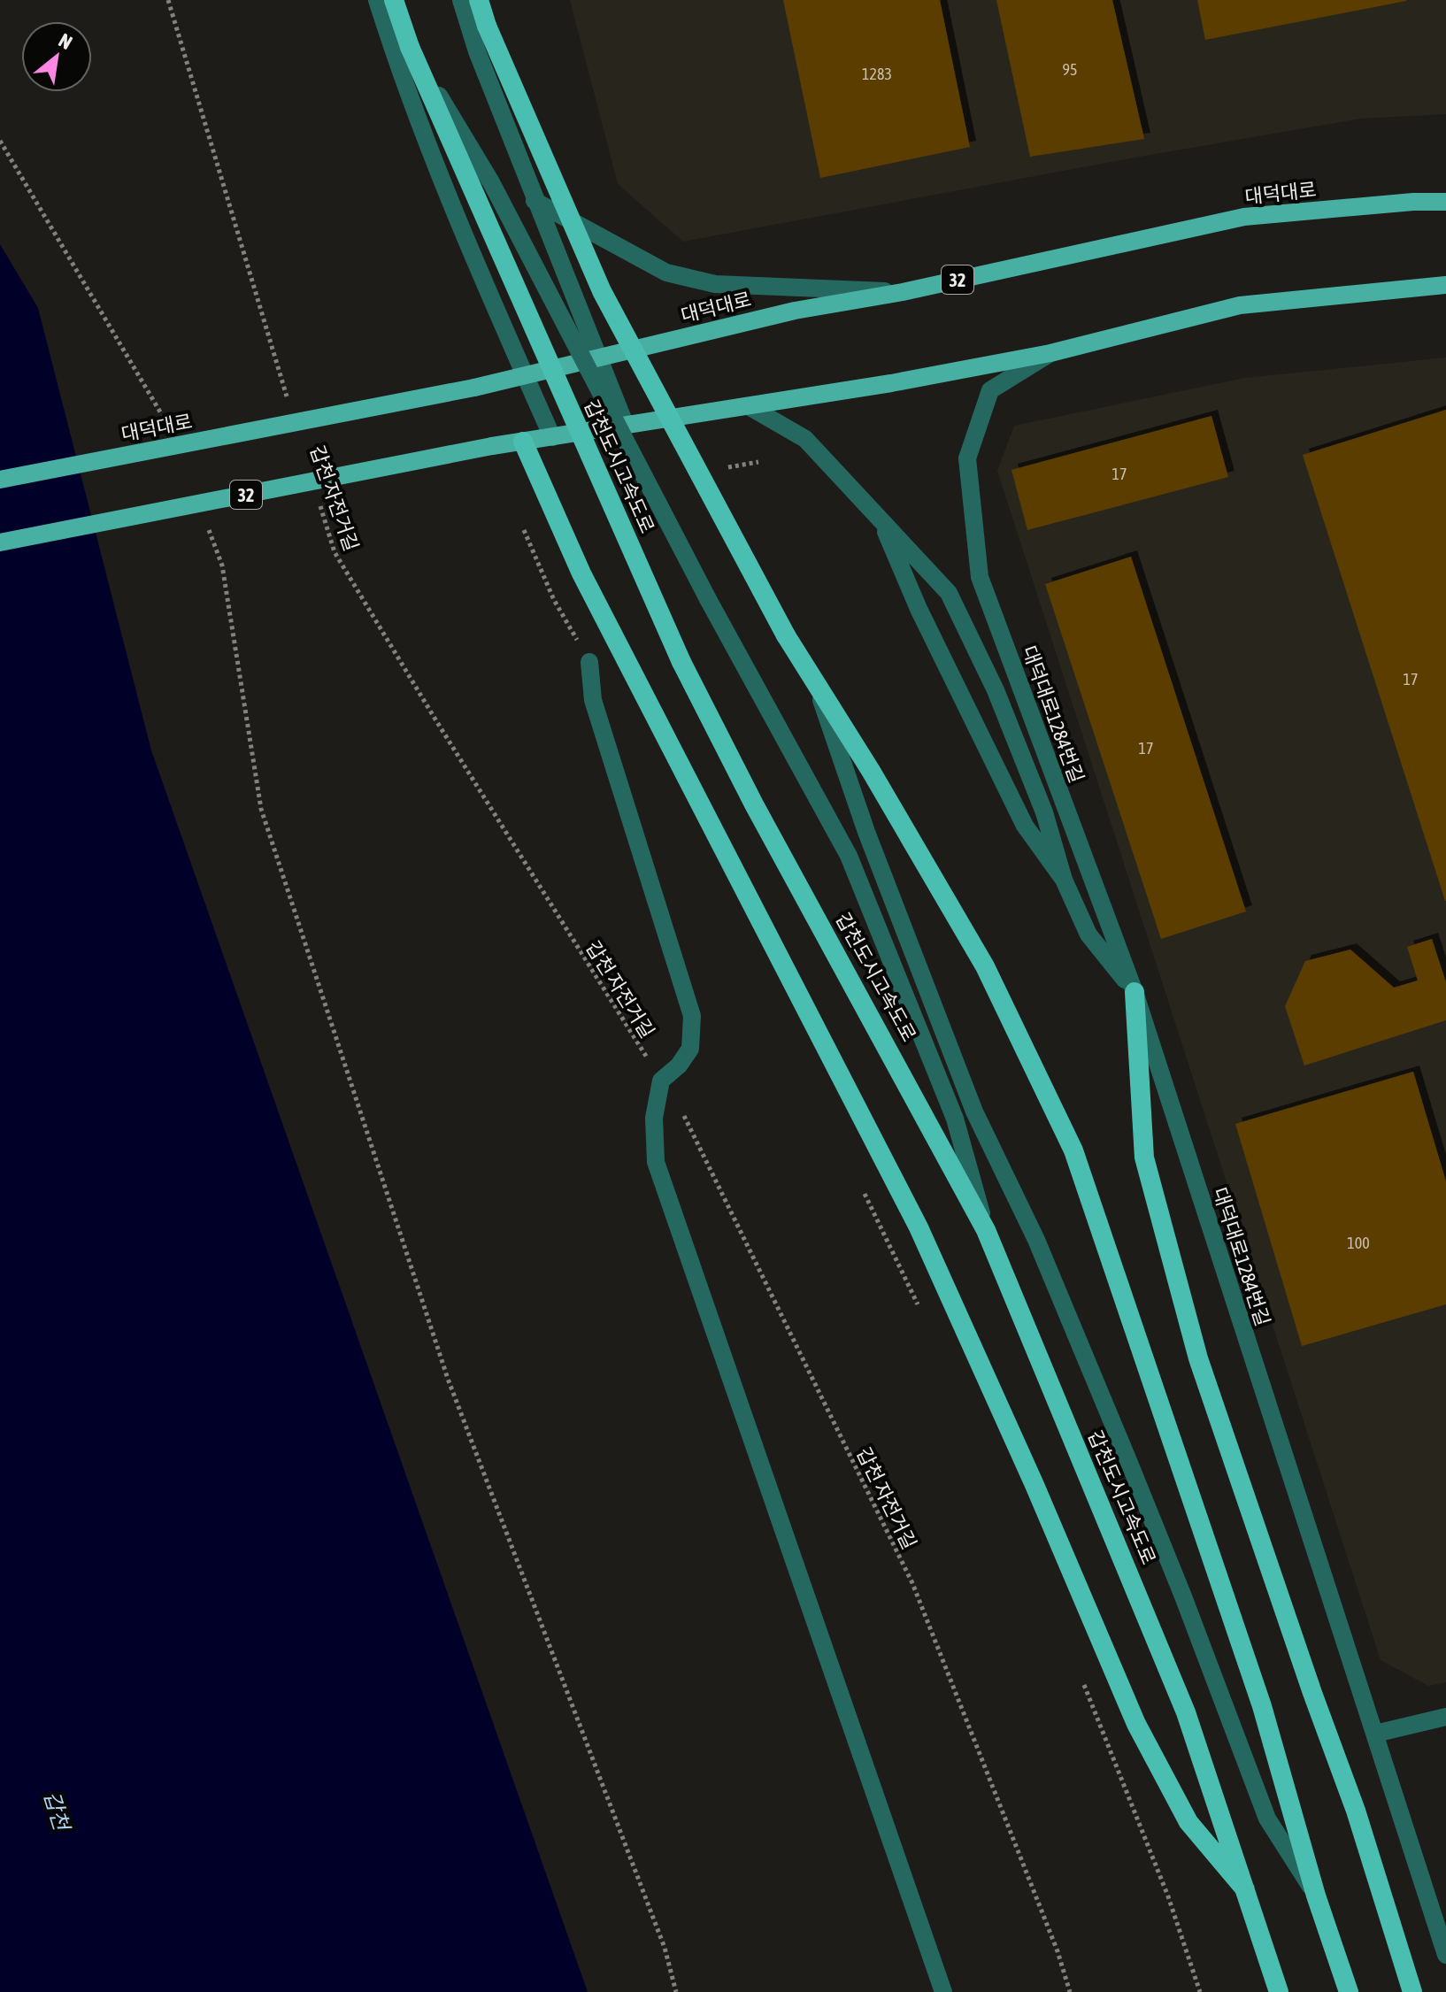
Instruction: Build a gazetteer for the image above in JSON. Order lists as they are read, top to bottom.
{
  "streets": {
    "highway": ["갑천도시고속도로"],
    "main road": ["대덕대로", "32"],
    "street": ["대덕대로1284번길"],
    "path": ["갑천 자전거길"]
  },
  "crossings": [
    ["32", "대덕대로1284번길"]
  ],
  "water": ["갑천"],
  "house_numbers": [
    "95",
    "1283",
    "17",
    "17",
    "17",
    "100"
  ],
  "north": "top right"
}
